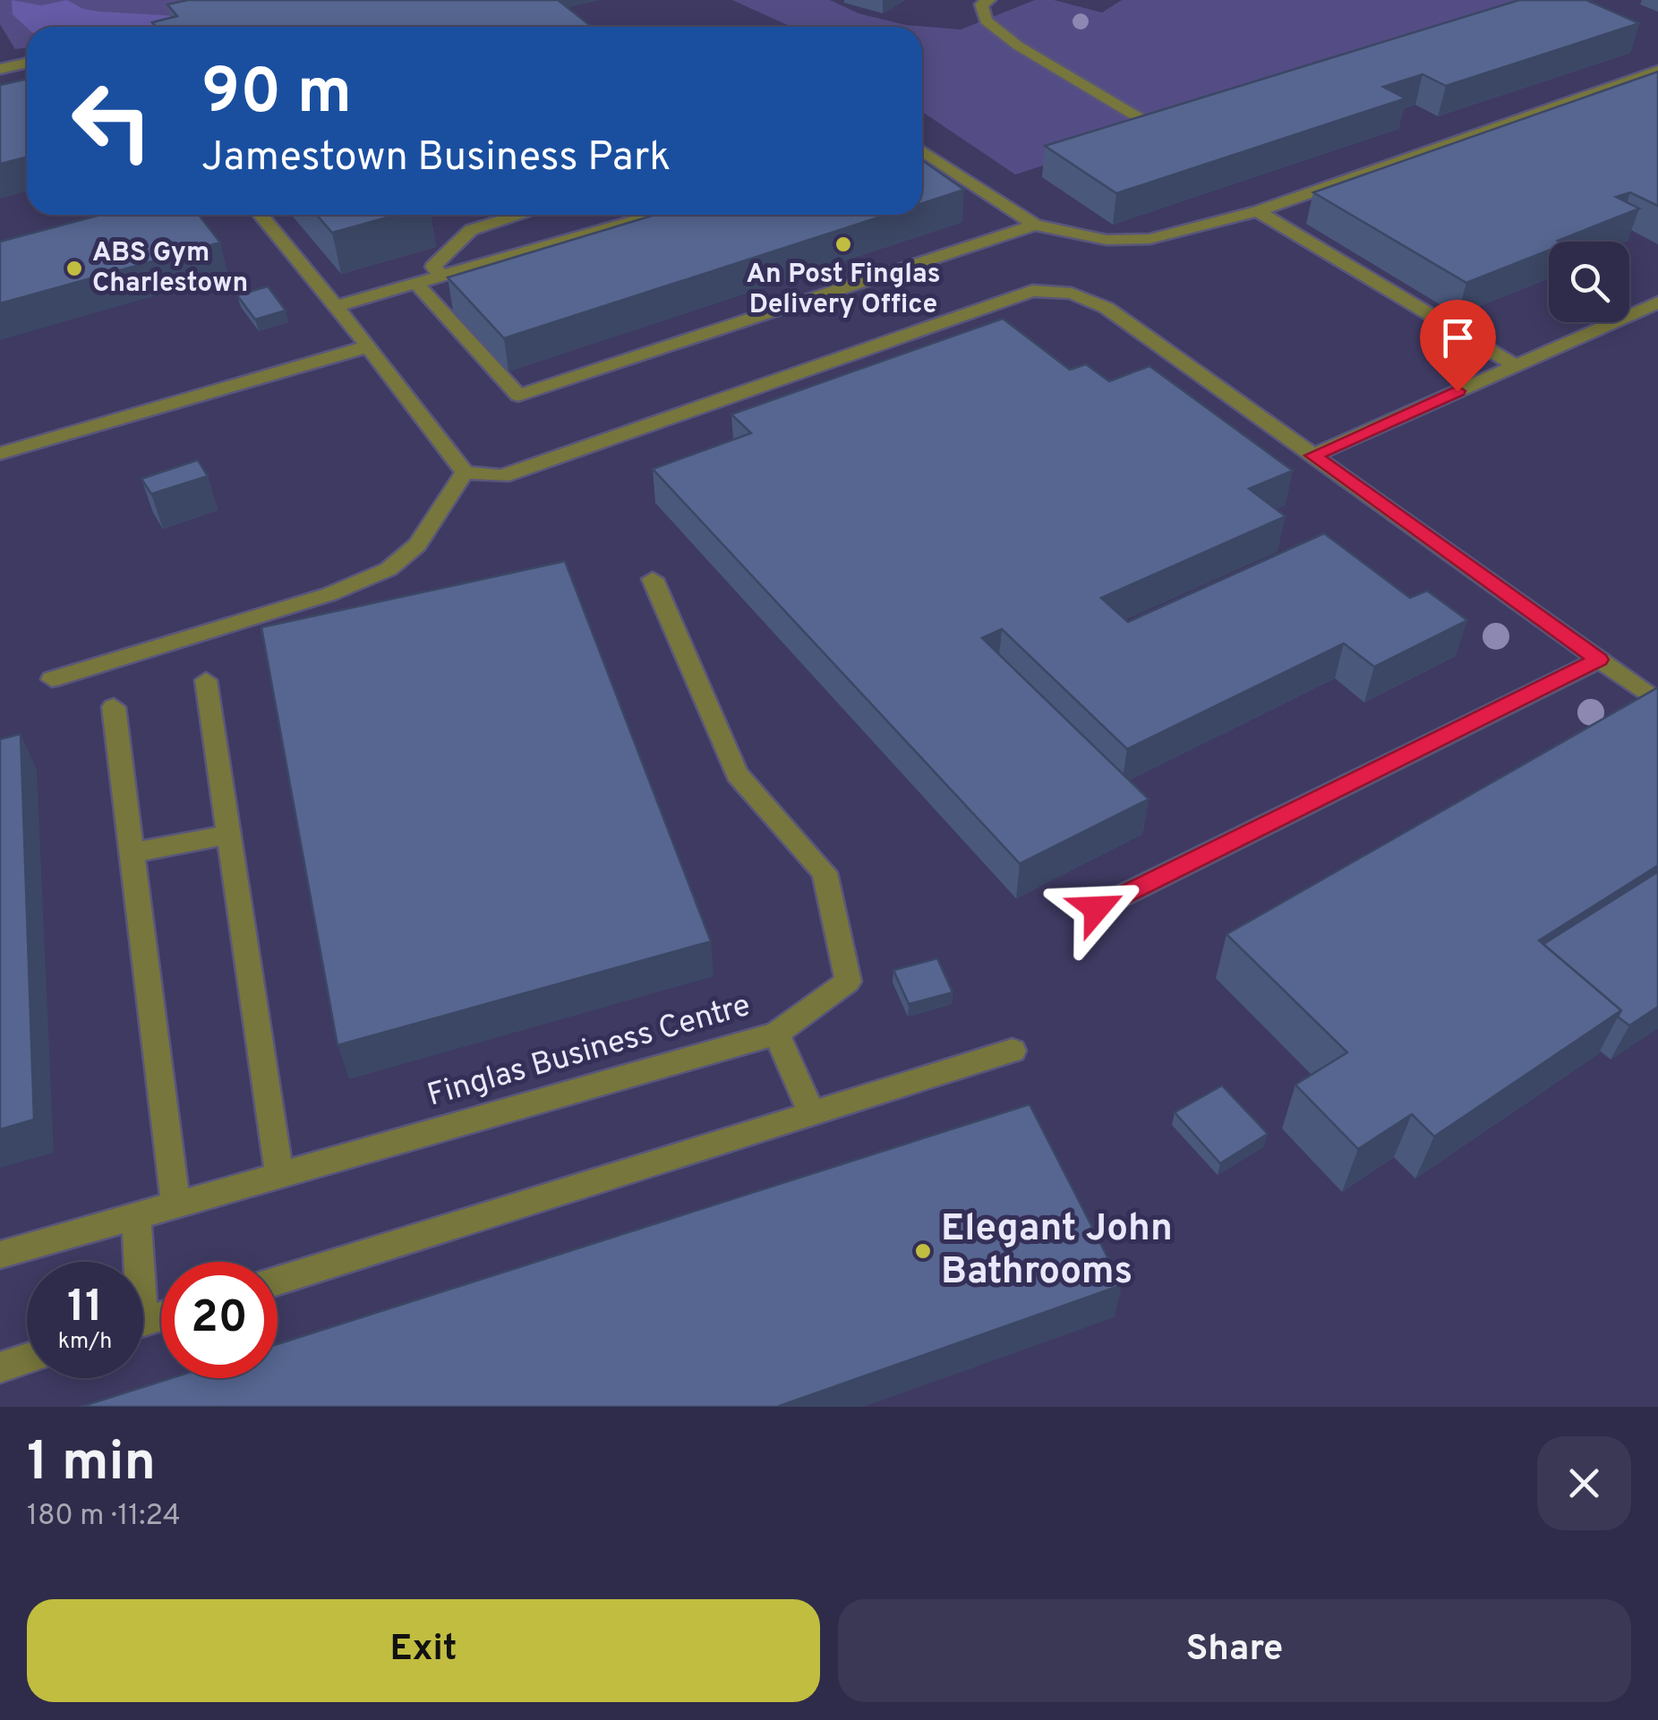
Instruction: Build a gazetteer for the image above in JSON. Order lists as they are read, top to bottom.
{
  "streets": {
    "street": ["Finglas Business Centre"]
  },
  "places": ["An Post Finglas Delivery Office", "ABS Gym Charlestown", "Elegant John Bathrooms"],
  "page": {
    "turn": ["90 m", "Jamestown Business Park"],
    "speed": "11 km/h",
    "limit": "20",
    "heading": ["1 min", "180 m · 11:24"],
    "buttons": ["Exit", "Share"]
  }
}
